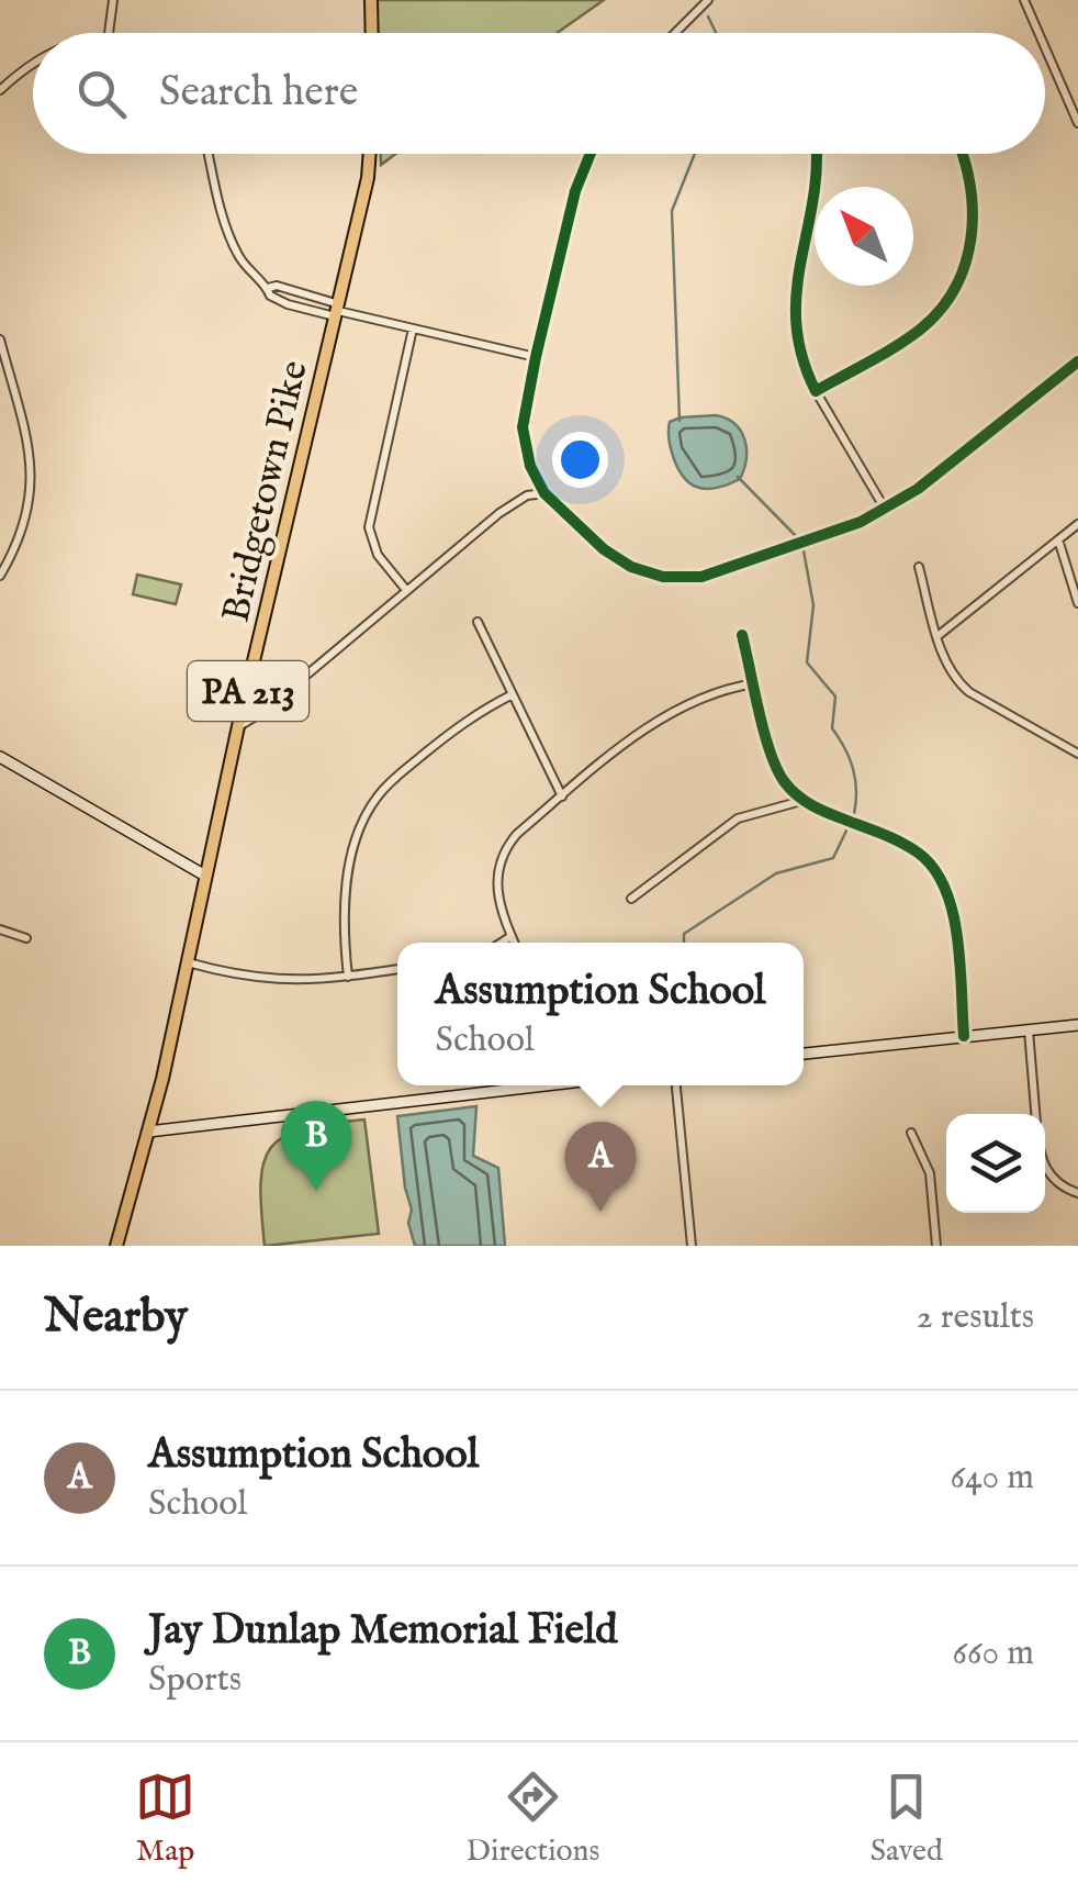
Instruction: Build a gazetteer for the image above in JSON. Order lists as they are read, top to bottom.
{
  "streets": {
    "main road": ["Bridgetown Pike", "PA 213"]
  },
  "north": "top left",
  "page": {
    "search": "Search here",
    "popup": ["Assumption School", "School"],
    "pins": ["B", "A"],
    "heading": ["Nearby", "2 results"],
    "list": [
      {
        "mark": "A",
        "name": "Assumption School",
        "note": "School",
        "value": "640 m"
      },
      {
        "mark": "B",
        "name": "Jay Dunlap Memorial Field",
        "note": "Sports",
        "value": "660 m"
      }
    ],
    "nav": ["Map", "Directions", "Saved"]
  }
}
